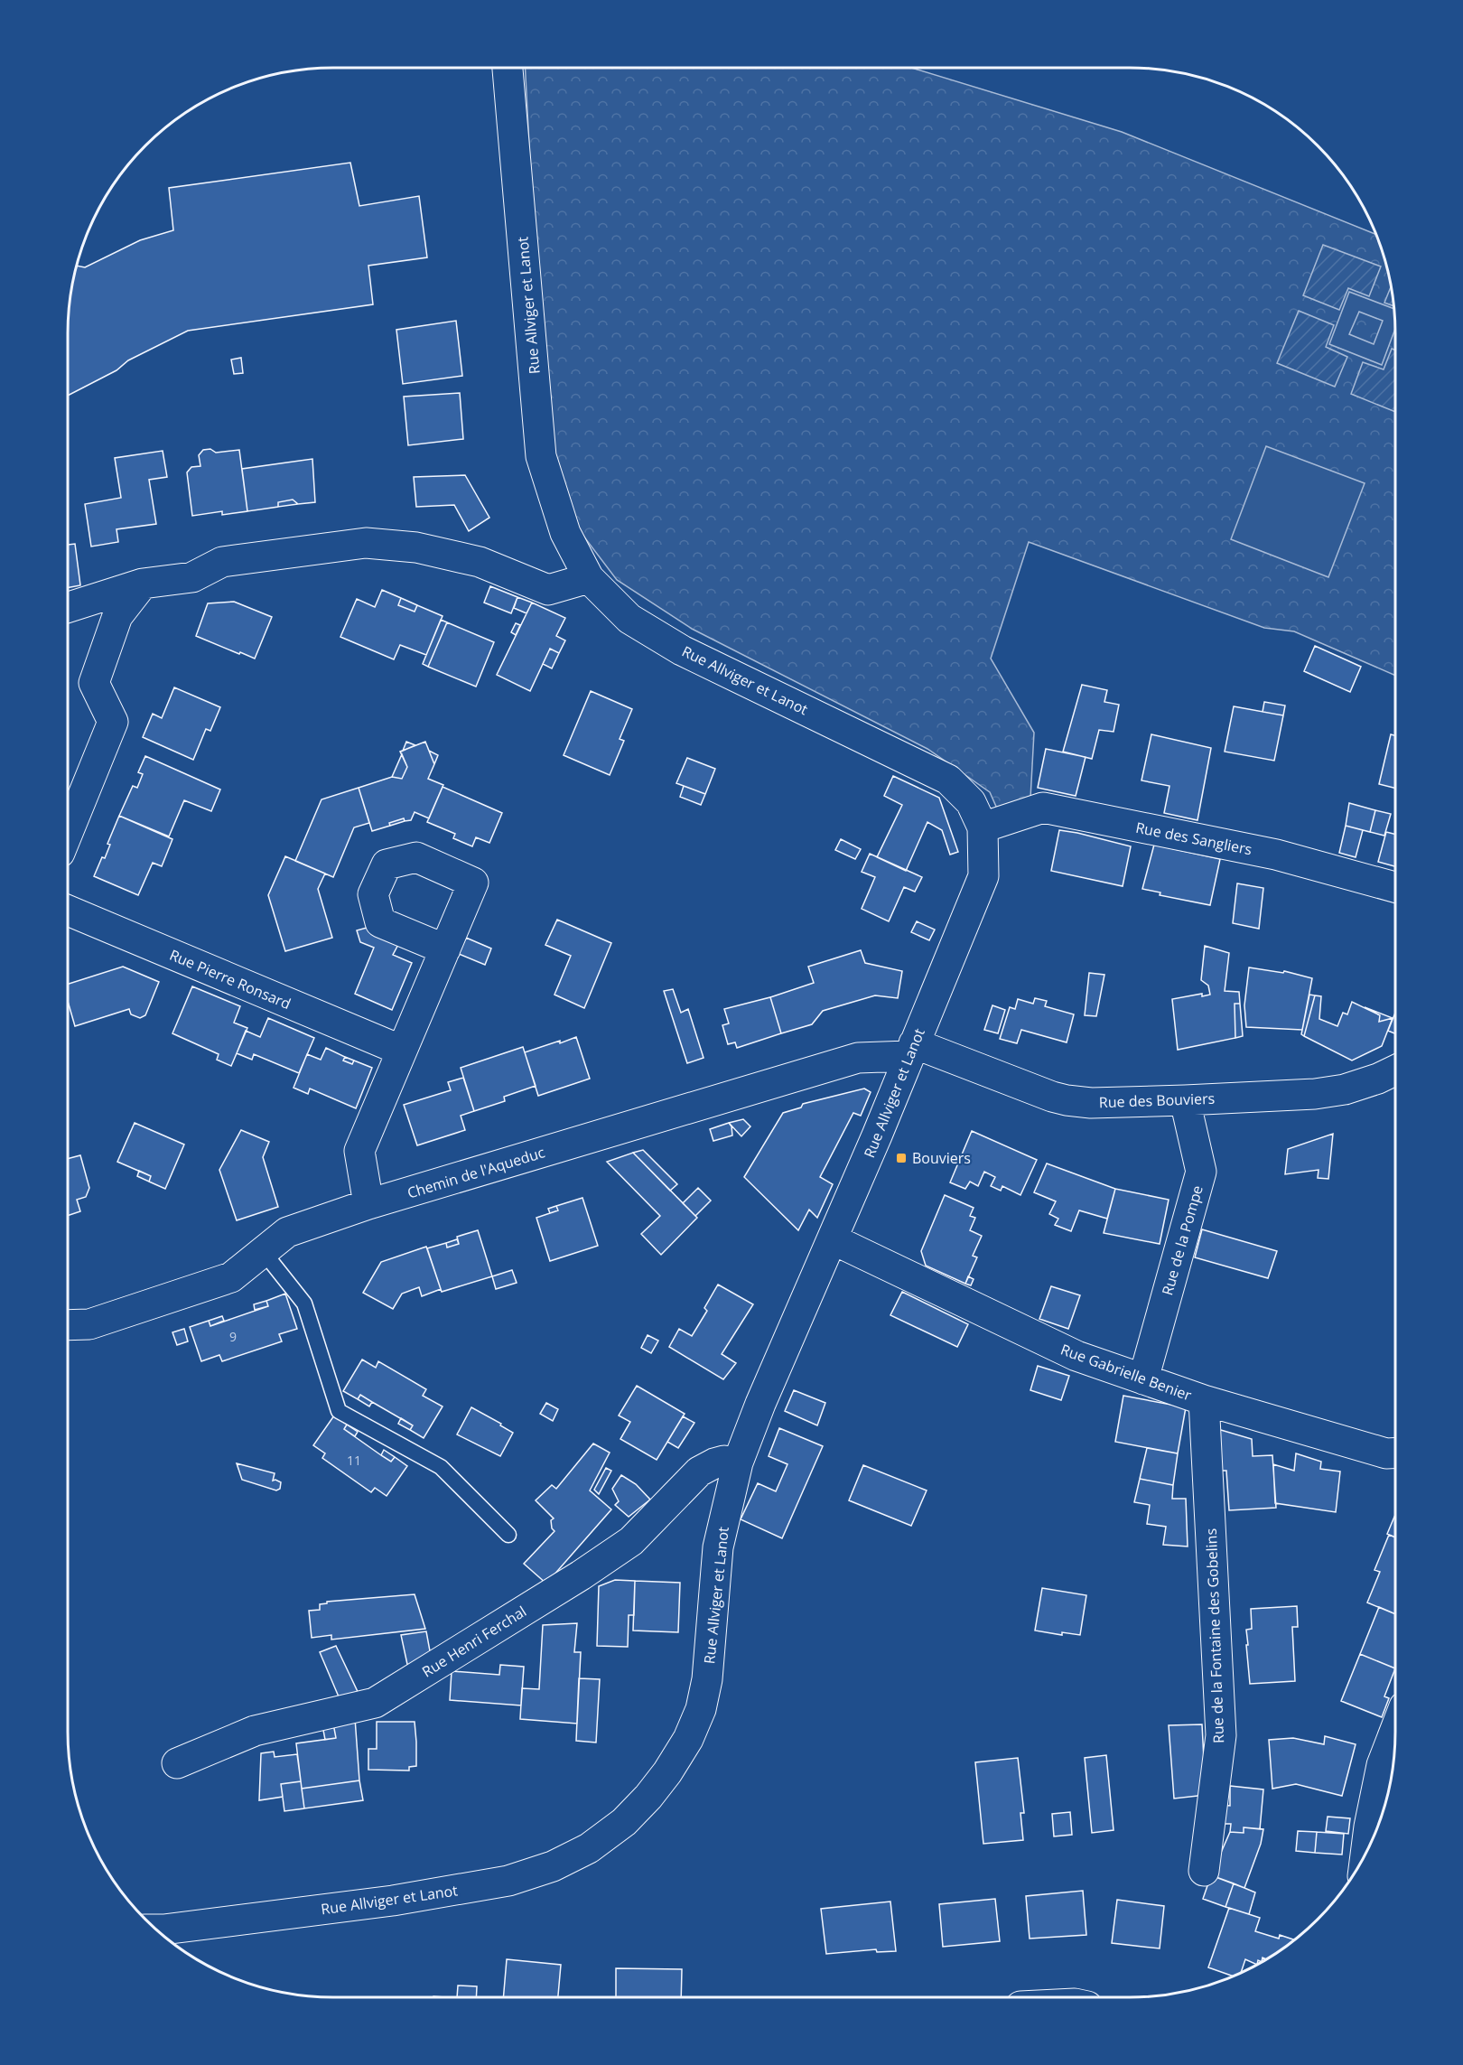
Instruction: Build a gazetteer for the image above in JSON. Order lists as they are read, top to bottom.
{
  "streets": {
    "street": [
      "Rue Allviger et Lanot",
      "Rue des Sangliers",
      "Rue Pierre Ronsard",
      "Rue des Bouviers",
      "Chemin de l'Aqueduc",
      "Rue de la Pompe",
      "Rue Gabrielle Benier",
      "Rue de la Fontaine des Gobelins",
      "Rue Henri Ferchal"
    ]
  },
  "crossings": [
    ["Rue Allviger et Lanot", "Rue des Sangliers"],
    ["Rue Allviger et Lanot", "Rue des Bouviers"],
    ["Rue Allviger et Lanot", "Chemin de l'Aqueduc"],
    ["Rue Allviger et Lanot", "Rue Gabrielle Benier"],
    ["Rue Allviger et Lanot", "Rue Henri Ferchal"],
    ["Rue des Bouviers", "Chemin de l'Aqueduc"],
    ["Rue des Bouviers", "Rue de la Pompe"],
    ["Rue de la Pompe", "Rue Gabrielle Benier"],
    ["Rue Gabrielle Benier", "Rue de la Fontaine des Gobelins"]
  ],
  "places": {
    "transit": ["Bouviers"]
  },
  "house_numbers": ["9", "11"]
}
